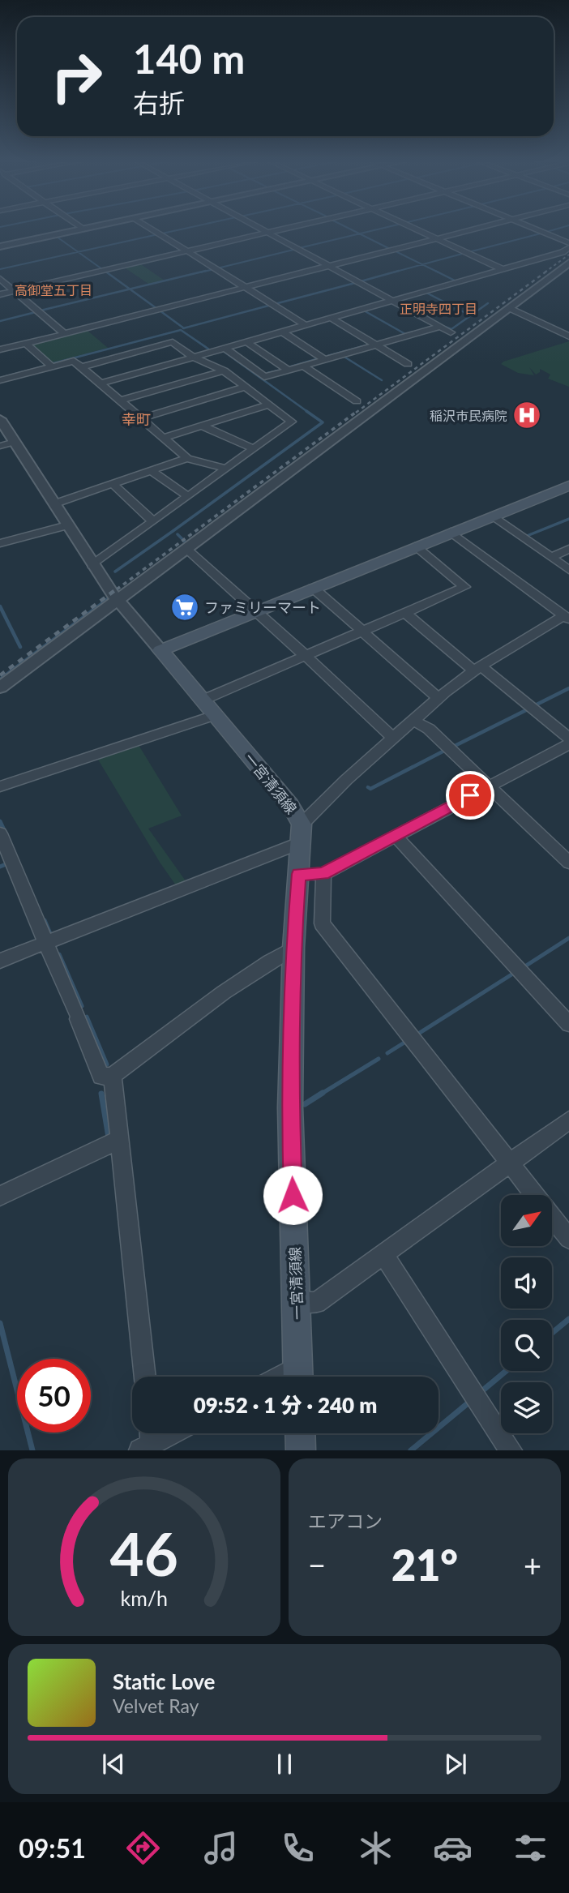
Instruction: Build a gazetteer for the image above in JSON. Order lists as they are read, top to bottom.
{
  "streets": {
    "main road": ["一宮清須線"]
  },
  "districts": ["高御堂五丁目", "正明寺四丁目", "幸町"],
  "places": {
    "hospital": ["稲沢市民病院"],
    "supermarket": ["ファミリーマート"]
  },
  "north": "top right",
  "page": {
    "turn": ["140 m", "右折"],
    "limit": "50",
    "trip": "09:52 · 1 分 · 240 m",
    "tile": "エアコン",
    "heat": ["−", "21°", "+"],
    "song": ["Static Love", "Velvet Ray"],
    "tabs": "09:51",
    "gauge": ["46", "km/h"]
  }
}
